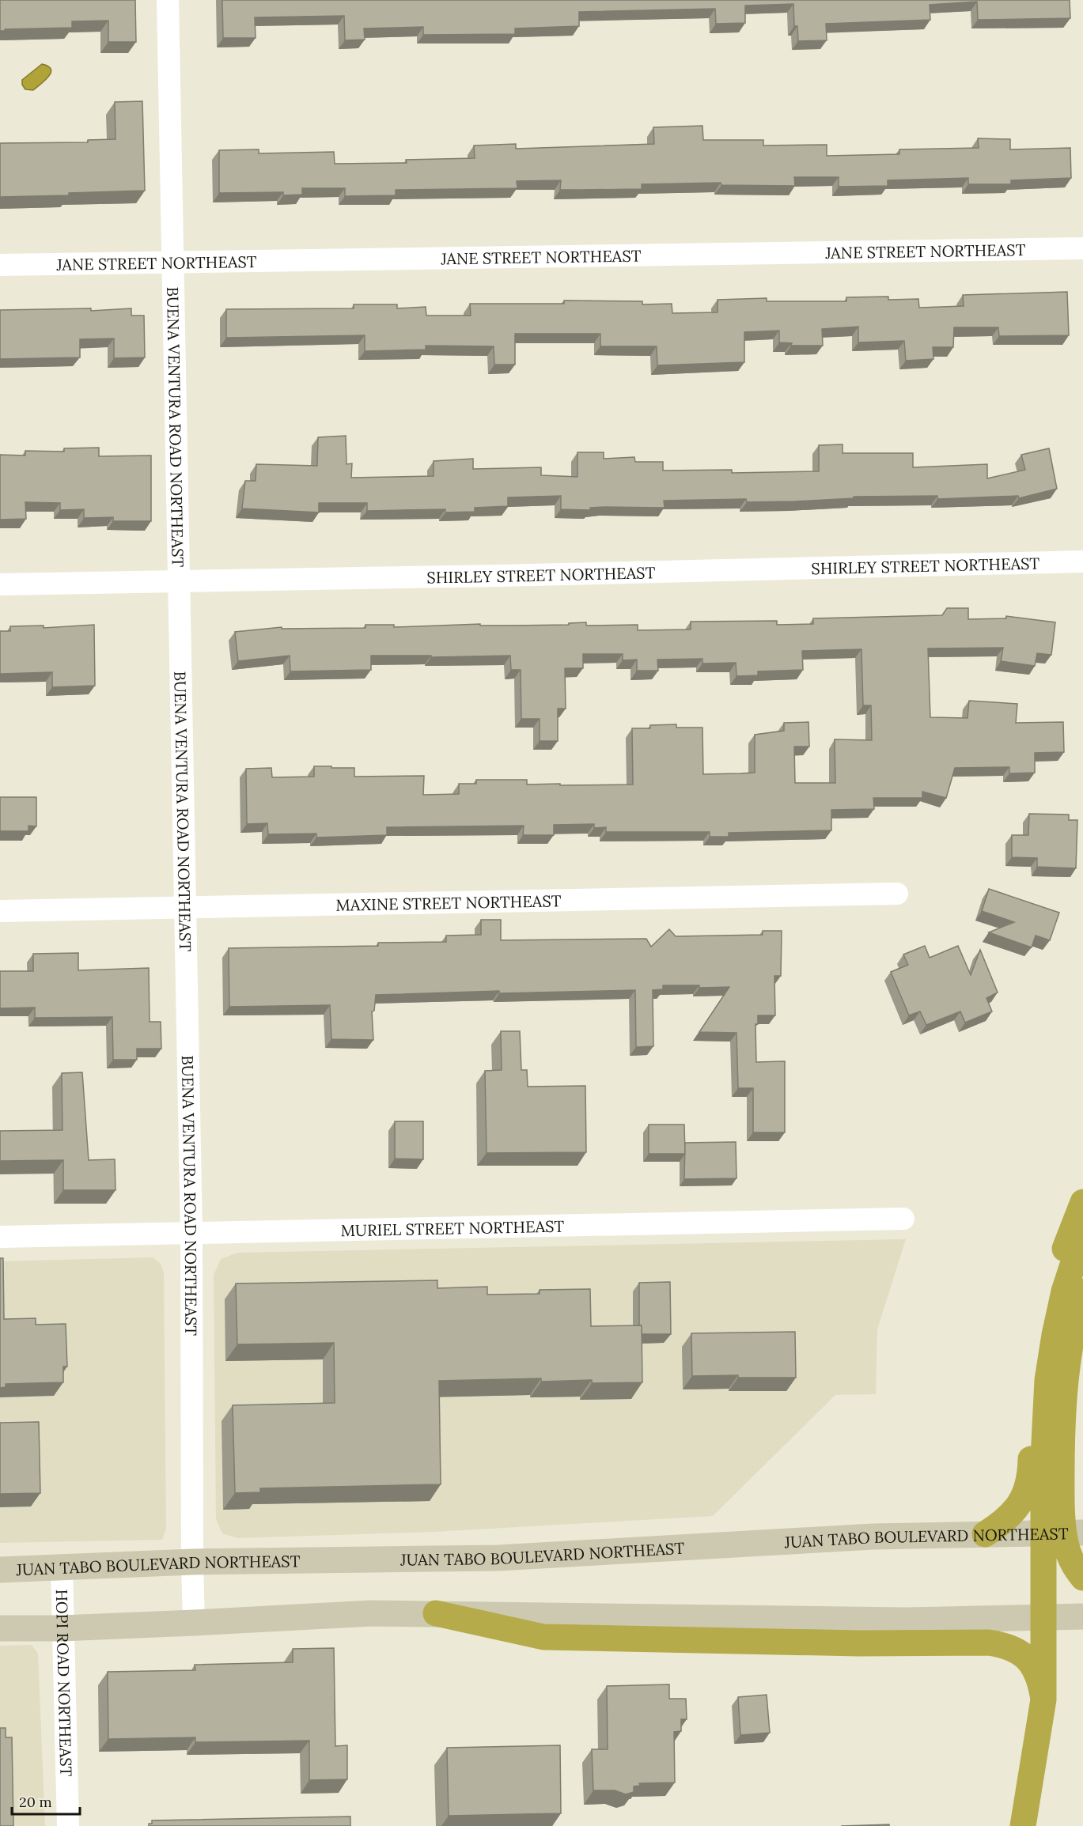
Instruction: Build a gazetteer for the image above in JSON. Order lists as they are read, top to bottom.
{
  "streets": {
    "main road": ["JUAN TABO BOULEVARD NORTHEAST"],
    "street": [
      "JANE STREET NORTHEAST",
      "BUENA VENTURA ROAD NORTHEAST",
      "SHIRLEY STREET NORTHEAST",
      "MAXINE STREET NORTHEAST",
      "MURIEL STREET NORTHEAST",
      "HOPI ROAD NORTHEAST"
    ]
  },
  "crossings": [
    ["JANE STREET NORTHEAST", "BUENA VENTURA ROAD NORTHEAST"],
    ["BUENA VENTURA ROAD NORTHEAST", "SHIRLEY STREET NORTHEAST"],
    ["BUENA VENTURA ROAD NORTHEAST", "MAXINE STREET NORTHEAST"],
    ["BUENA VENTURA ROAD NORTHEAST", "MURIEL STREET NORTHEAST"],
    ["BUENA VENTURA ROAD NORTHEAST", "JUAN TABO BOULEVARD NORTHEAST"],
    ["JUAN TABO BOULEVARD NORTHEAST", "HOPI ROAD NORTHEAST"]
  ],
  "scale_bar": "20 m"
}
